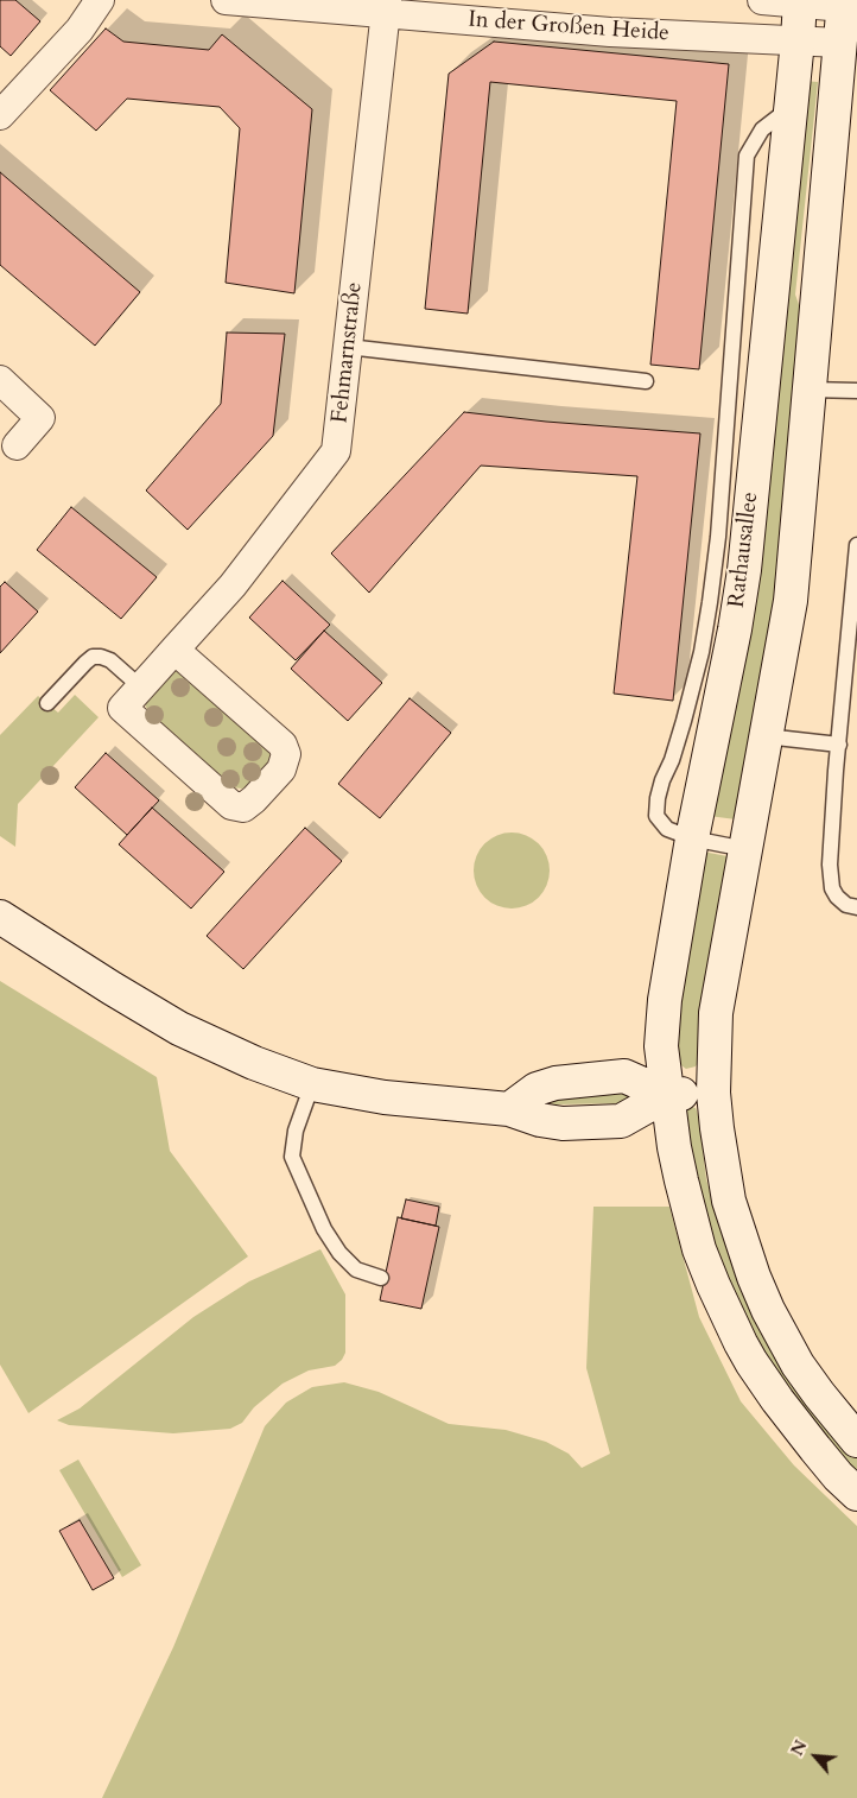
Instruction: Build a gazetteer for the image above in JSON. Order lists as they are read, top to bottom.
{
  "streets": {
    "main road": ["Rathausallee"],
    "street": ["In der Großen Heide", "Fehmarnstraße"]
  },
  "crossings": [
    ["In der Großen Heide", "Fehmarnstraße"],
    ["In der Großen Heide", "Rathausallee"]
  ],
  "north": "top left"
}
